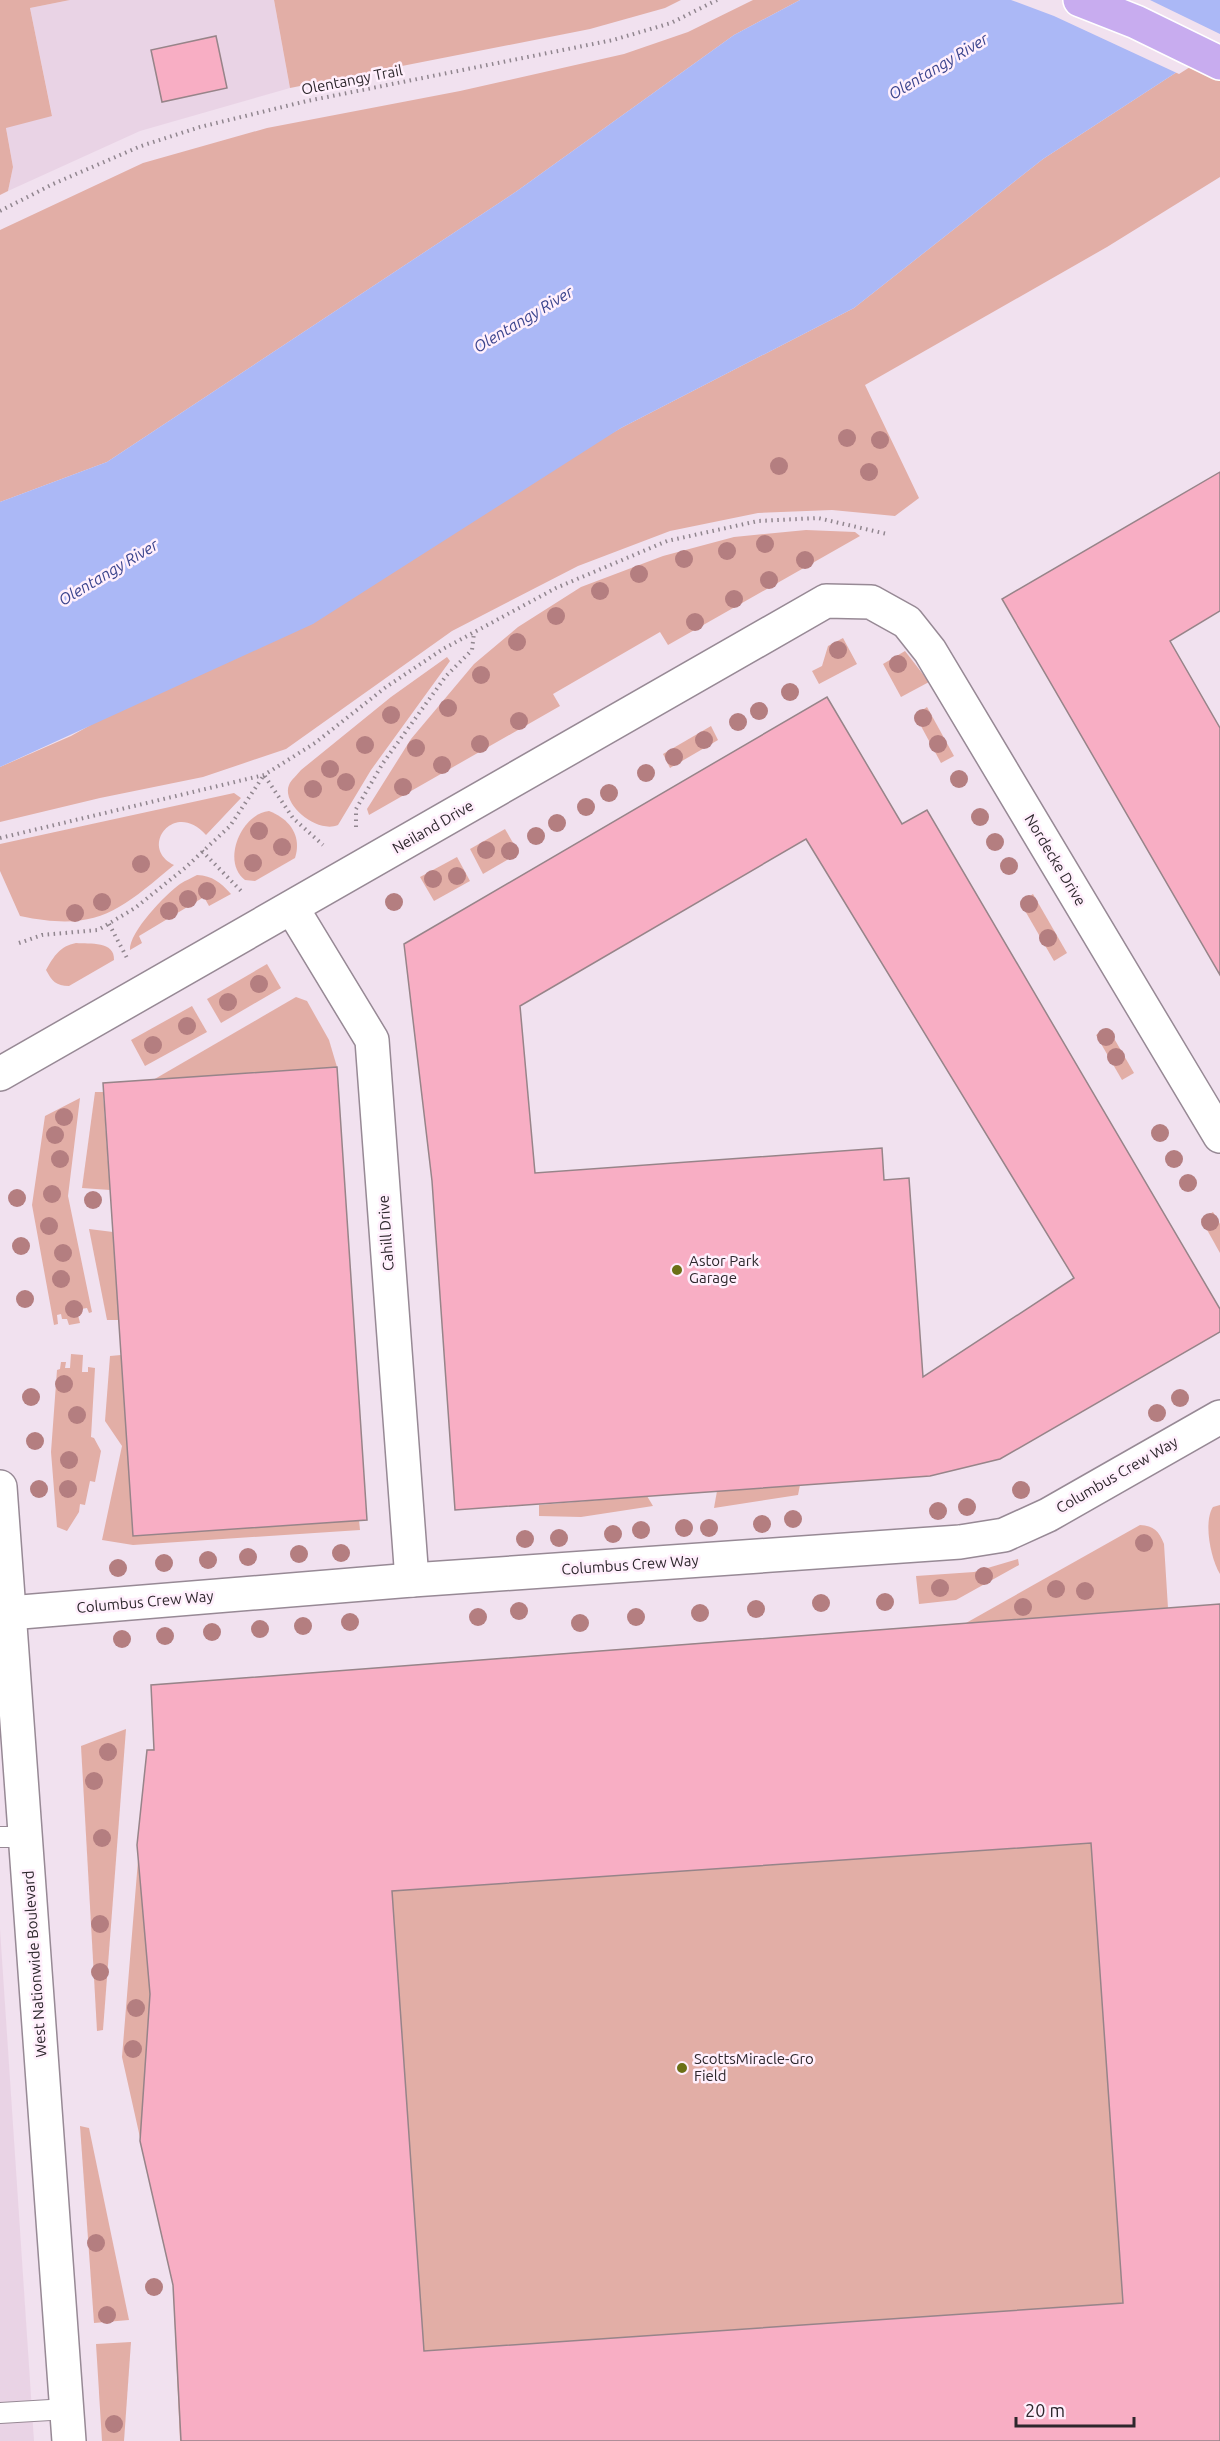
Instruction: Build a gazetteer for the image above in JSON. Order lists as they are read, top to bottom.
{
  "streets": {
    "street": [
      "Neiland Drive",
      "Nordecke Drive",
      "Cahill Drive",
      "Columbus Crew Way",
      "West Nationwide Boulevard"
    ],
    "path": ["Olentangy Trail"]
  },
  "crossings": [
    ["Neiland Drive", "Nordecke Drive"],
    ["Neiland Drive", "Cahill Drive"],
    ["Cahill Drive", "Columbus Crew Way"],
    ["Columbus Crew Way", "West Nationwide Boulevard"]
  ],
  "water": ["Olentangy River"],
  "places": ["Astor Park Garage", "ScottsMiracle-Gro Field"],
  "scale_bar": "20 m"
}
